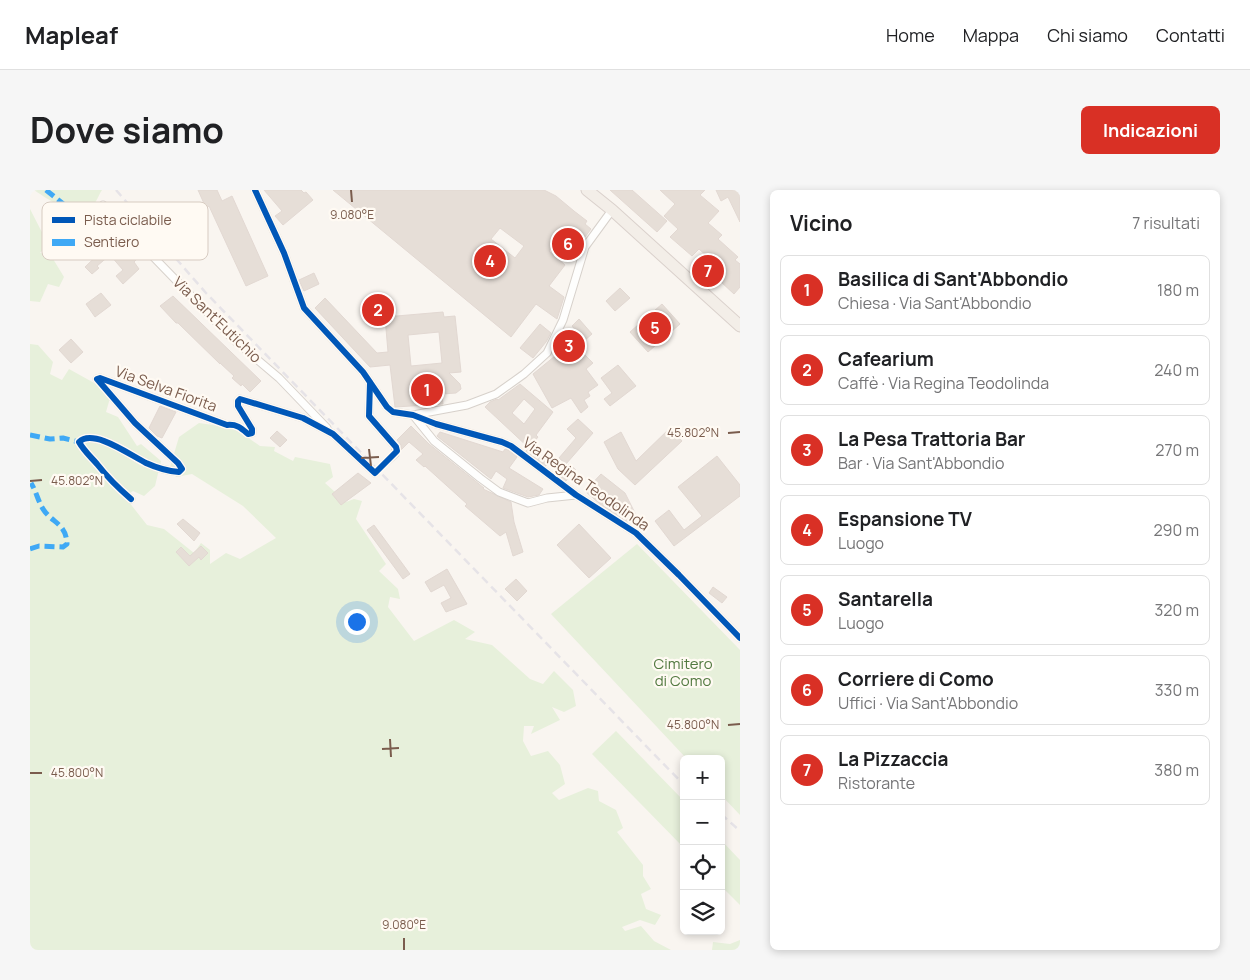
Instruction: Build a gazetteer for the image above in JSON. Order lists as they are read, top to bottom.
{
  "streets": {
    "street": ["Via Sant'Eutichio", "Via Selva Fiorita", "Via Regina Teodolinda"]
  },
  "crossings": [
    ["Via Sant'Eutichio", "Via Selva Fiorita"]
  ],
  "parks": ["Cimitero di Como"],
  "legend": ["Pista ciclabile", "Sentiero"],
  "page": {
    "header": "Mapleaf",
    "nav": [
      "Home",
      "Mappa",
      "Chi siamo",
      "Contatti"
    ],
    "title": "Dove siamo",
    "buttons": "Indicazioni",
    "heading": ["Vicino", "7 risultati"],
    "pins": [
      "6",
      "4",
      "7",
      "2",
      "5",
      "3",
      "1"
    ],
    "list": [
      {
        "mark": "1",
        "name": "Basilica di Sant'Abbondio",
        "note": "Chiesa · Via Sant'Abbondio",
        "value": "180 m"
      },
      {
        "mark": "2",
        "name": "Cafearium",
        "note": "Caffè · Via Regina Teodolinda",
        "value": "240 m"
      },
      {
        "mark": "3",
        "name": "La Pesa Trattoria Bar",
        "note": "Bar · Via Sant'Abbondio",
        "value": "270 m"
      },
      {
        "mark": "4",
        "name": "Espansione TV",
        "note": "Luogo",
        "value": "290 m"
      },
      {
        "mark": "5",
        "name": "Santarella",
        "note": "Luogo",
        "value": "320 m"
      },
      {
        "mark": "6",
        "name": "Corriere di Como",
        "note": "Uffici · Via Sant'Abbondio",
        "value": "330 m"
      },
      {
        "mark": "7",
        "name": "La Pizzaccia",
        "note": "Ristorante",
        "value": "380 m"
      }
    ],
    "map_buttons": ["+", "−"]
  },
  "coordinates": ["9.080°E", "45.802°N", "45.800°N"]
}
